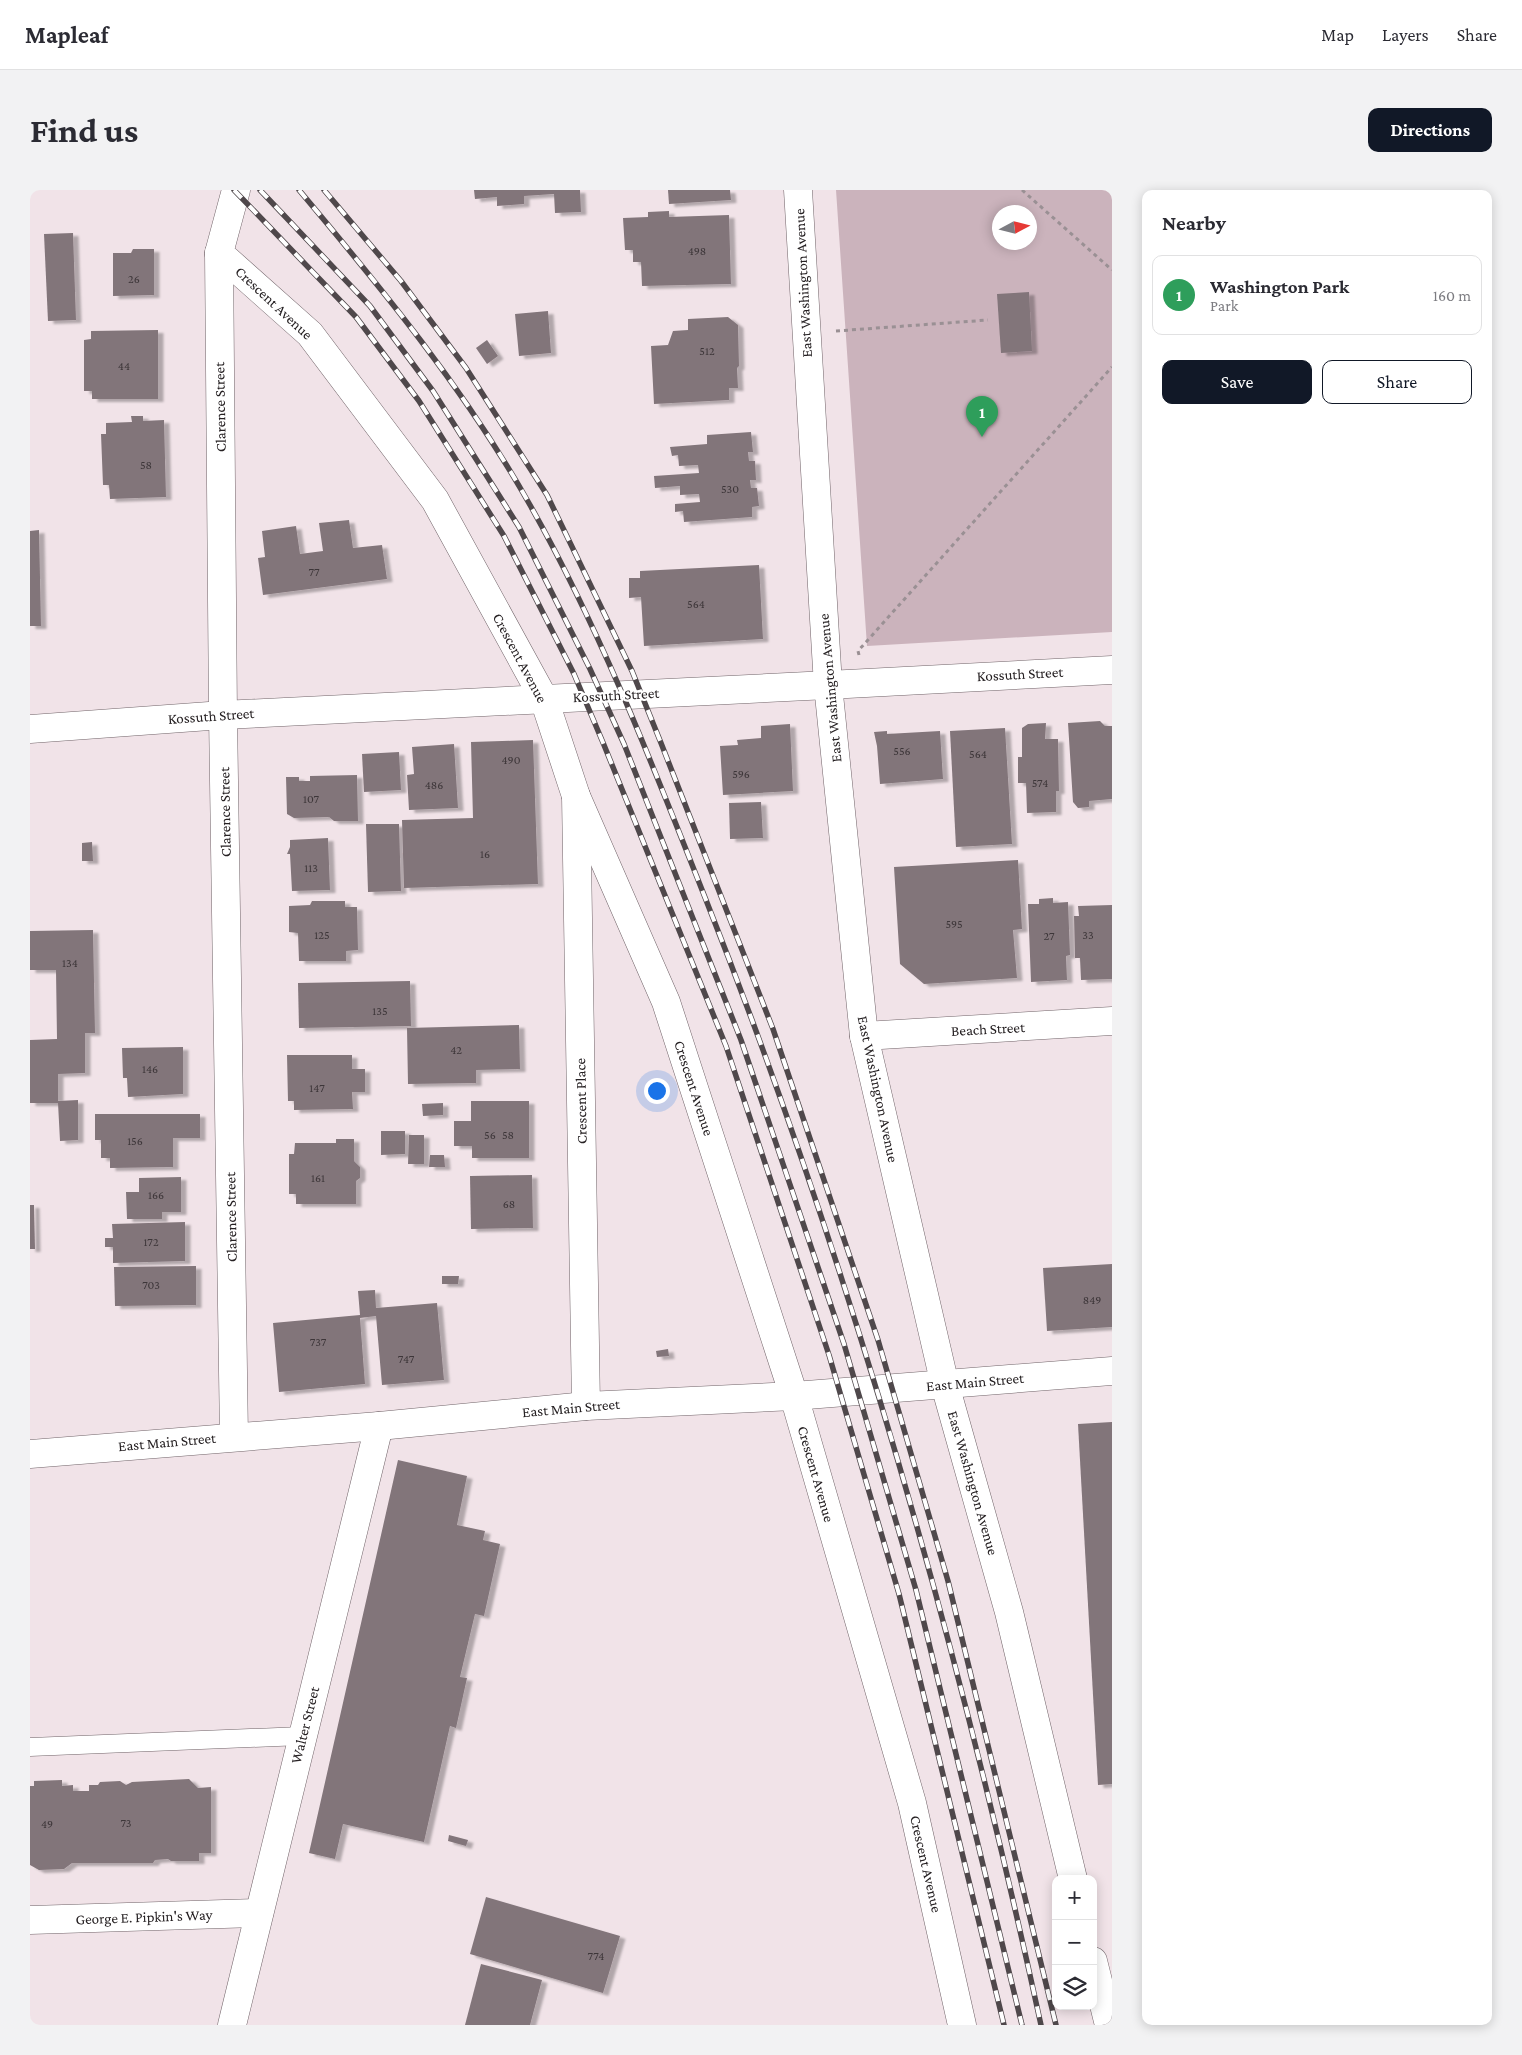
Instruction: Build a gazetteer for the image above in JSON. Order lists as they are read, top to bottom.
{
  "streets": {
    "street": [
      "East Washington Avenue",
      "Crescent Avenue",
      "Clarence Street",
      "Kossuth Street",
      "Beach Street",
      "Crescent Place",
      "East Main Street",
      "Walter Street",
      "George E. Pipkin's Way"
    ]
  },
  "crossings": [
    ["East Washington Avenue", "Kossuth Street"],
    ["East Washington Avenue", "Beach Street"],
    ["East Washington Avenue", "East Main Street"],
    ["Crescent Avenue", "Clarence Street"],
    ["Crescent Avenue", "Kossuth Street"],
    ["Crescent Avenue", "Crescent Place"],
    ["Crescent Avenue", "East Main Street"],
    ["Clarence Street", "Kossuth Street"],
    ["Clarence Street", "East Main Street"],
    ["Crescent Place", "East Main Street"],
    ["East Main Street", "Walter Street"],
    ["Walter Street", "George E. Pipkin's Way"]
  ],
  "house_numbers": [
    "498",
    "26",
    "512",
    "44",
    "58",
    "530",
    "77",
    "564",
    "556",
    "564",
    "490",
    "596",
    "574",
    "486",
    "107",
    "16",
    "113",
    "595",
    "125",
    "33",
    "27",
    "134",
    "135",
    "42",
    "146",
    "147",
    "56",
    "58",
    "156",
    "161",
    "166",
    "68",
    "172",
    "703",
    "849",
    "737",
    "747",
    "73",
    "49",
    "774"
  ],
  "north": "right",
  "page": {
    "header": "Mapleaf",
    "nav": ["Map", "Layers", "Share"],
    "buttons": [
      "Directions",
      ["Save", "Share"]
    ],
    "title": "Find us",
    "heading": "Nearby",
    "list": [
      {
        "mark": "1",
        "name": "Washington Park",
        "note": "Park",
        "value": "160 m"
      }
    ],
    "pins": "1",
    "map_buttons": ["+", "−"]
  }
}
